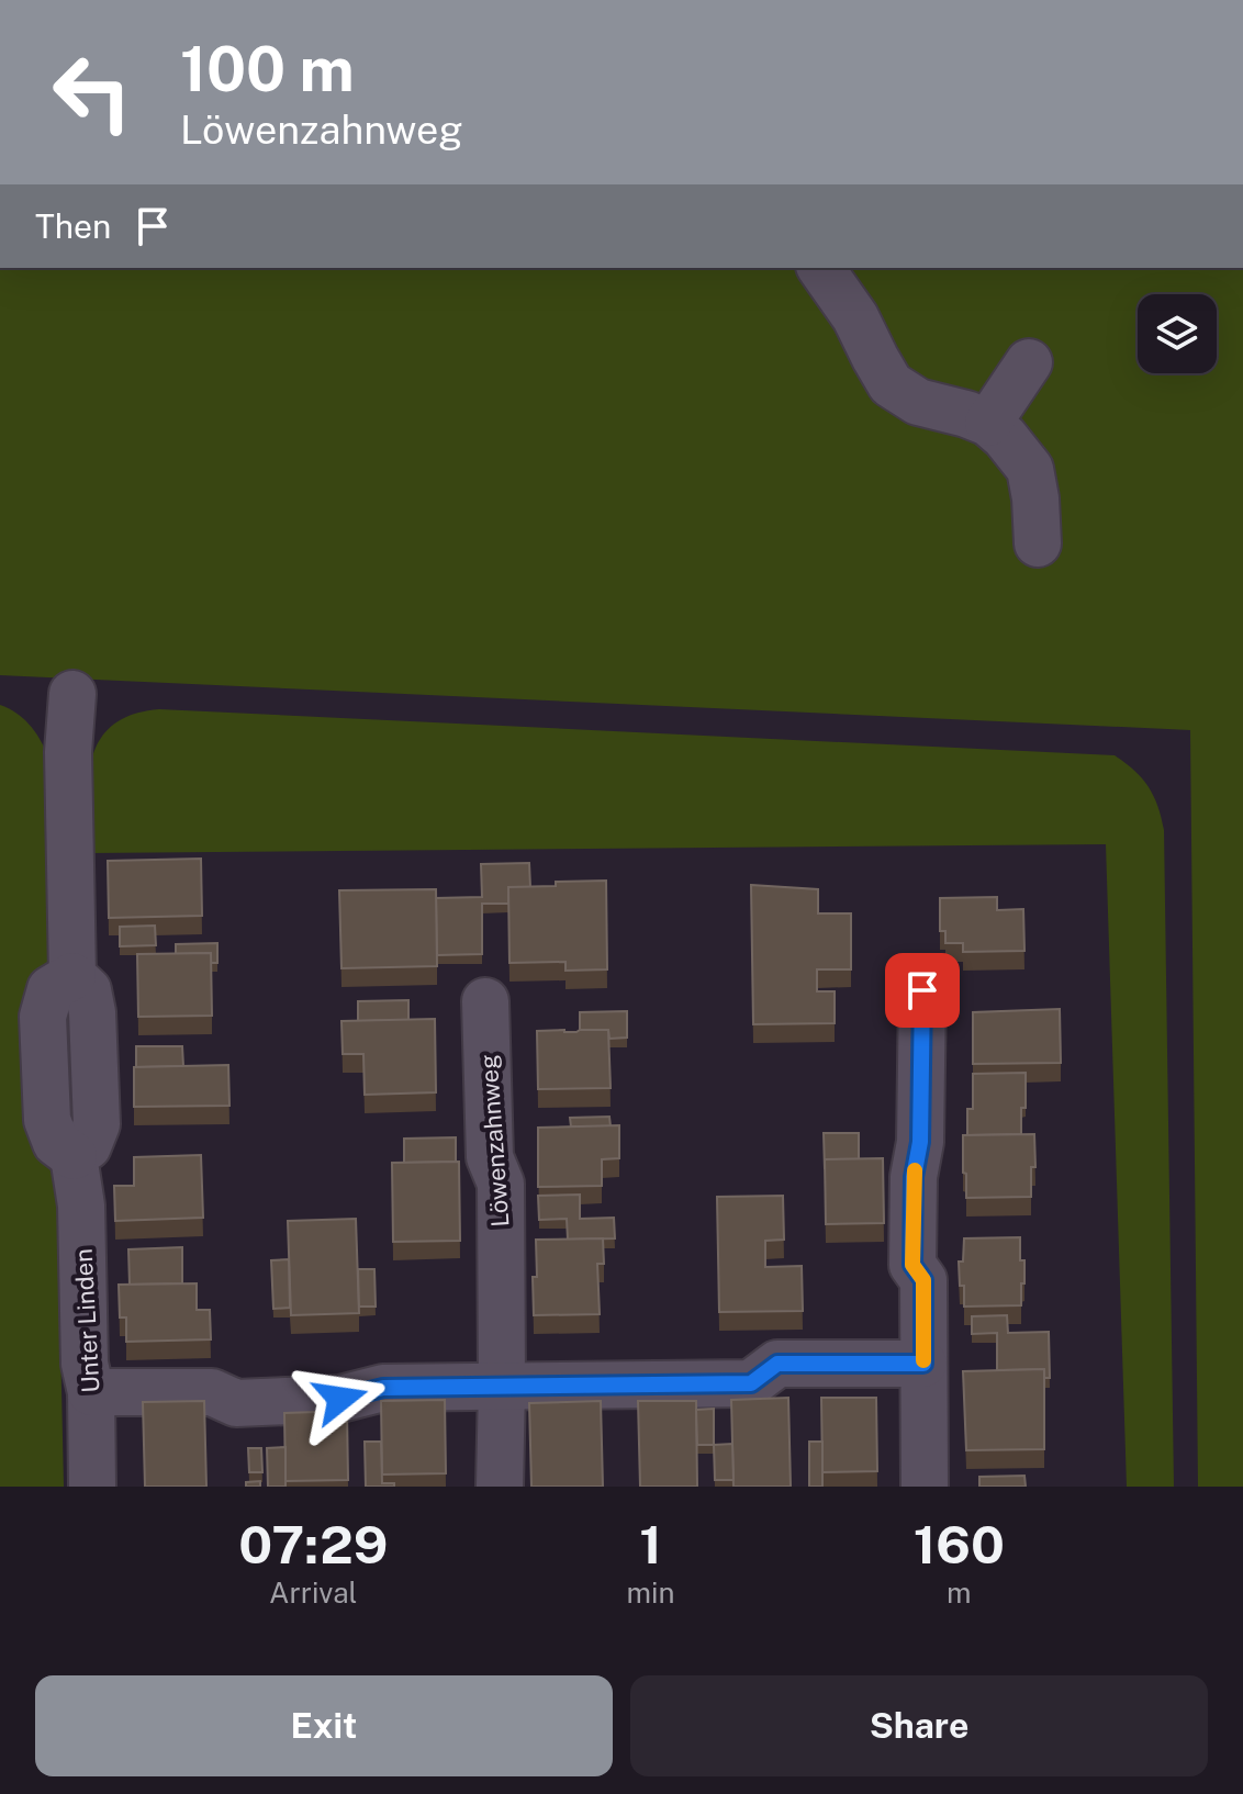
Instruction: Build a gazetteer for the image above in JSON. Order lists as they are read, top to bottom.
{
  "streets": {
    "street": ["Löwenzahnweg", "Unter Linden"]
  },
  "page": {
    "turn": ["100 m", "Löwenzahnweg"],
    "then": "Then",
    "eta": [
      "07:29",
      "Arrival",
      "1",
      "min",
      "160",
      "m"
    ],
    "buttons": ["Exit", "Share"]
  }
}
